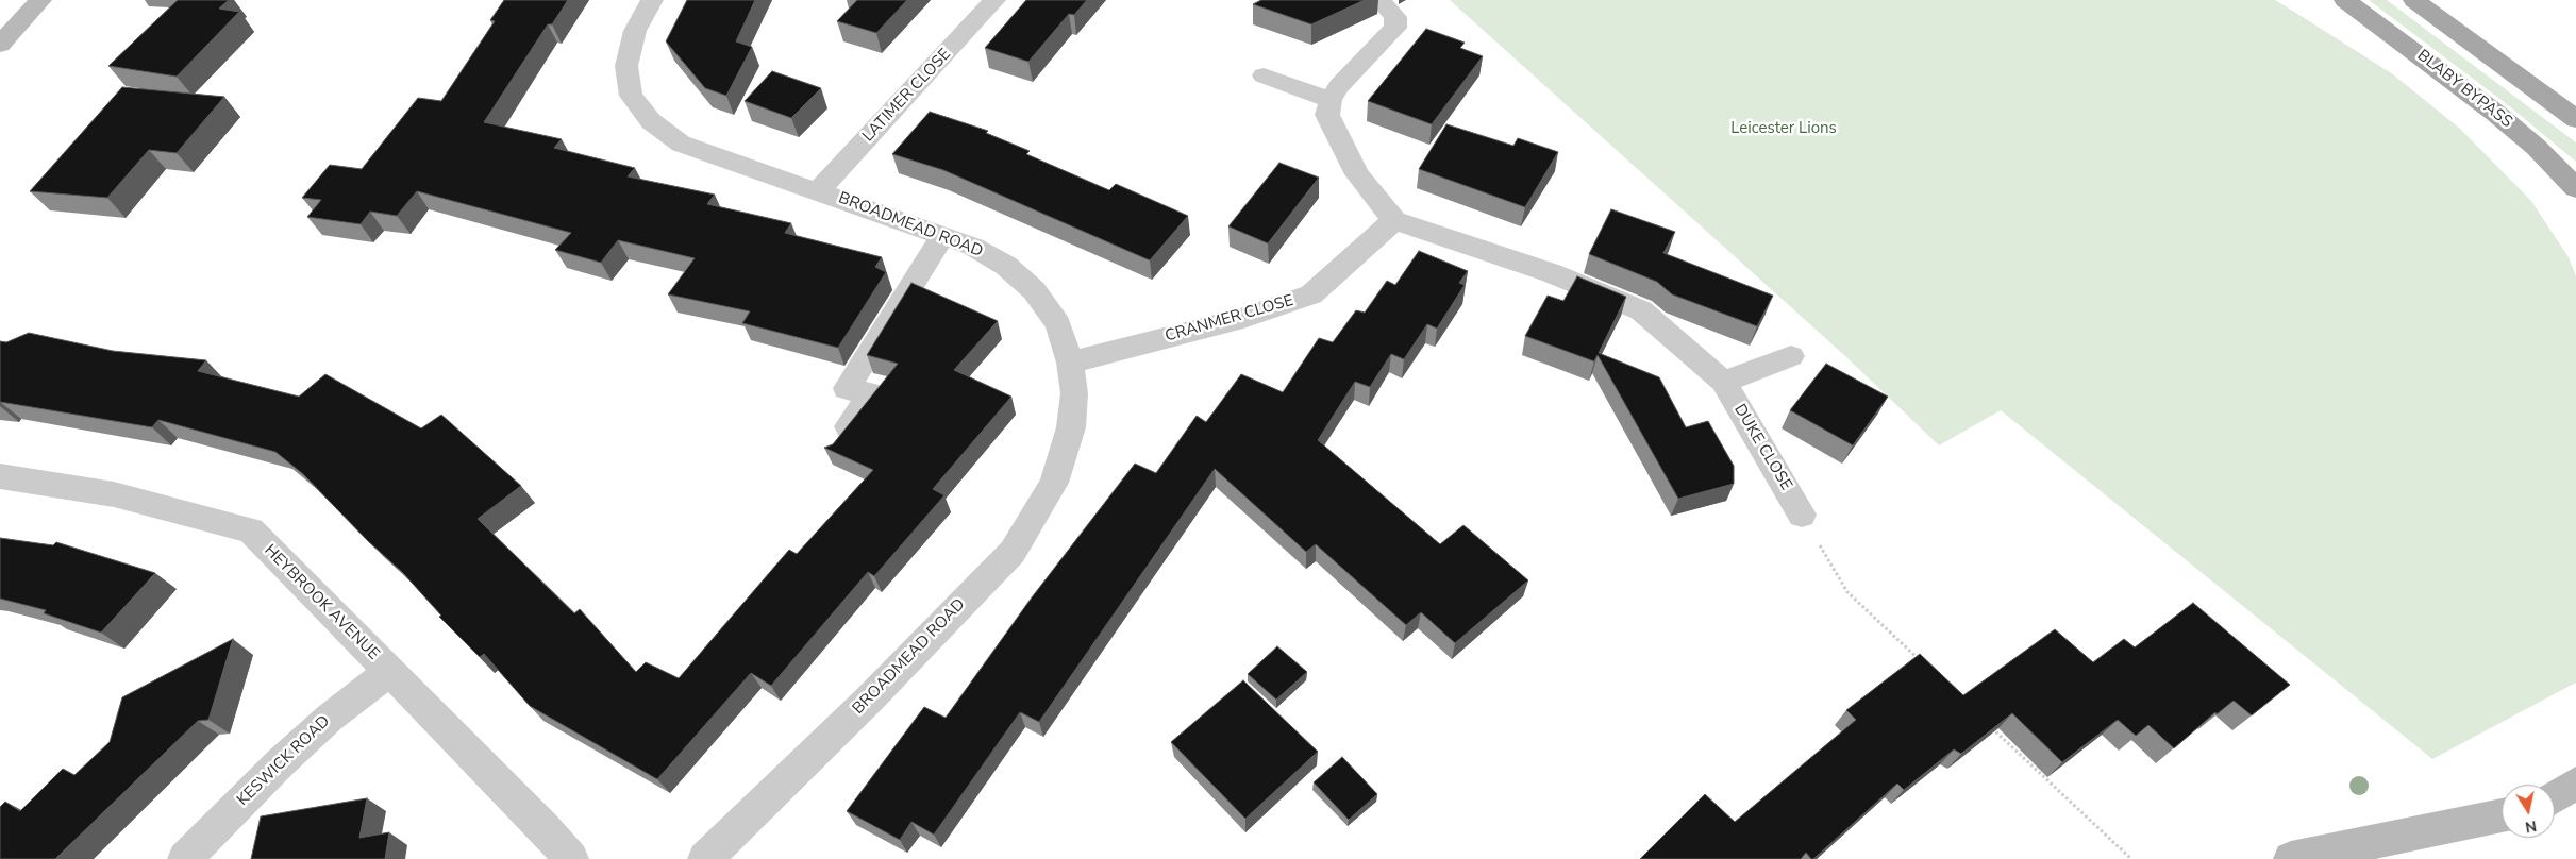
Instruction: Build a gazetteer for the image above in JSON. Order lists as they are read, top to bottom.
{
  "streets": {
    "main road": ["BLABY BYPASS"],
    "street": [
      "LATIMER CLOSE",
      "BROADMEAD ROAD",
      "CRANMER CLOSE",
      "DUKE CLOSE",
      "HEYBROOK AVENUE",
      "KESWICK ROAD"
    ]
  },
  "crossings": [
    ["LATIMER CLOSE", "BROADMEAD ROAD"],
    ["BROADMEAD ROAD", "CRANMER CLOSE"],
    ["CRANMER CLOSE", "DUKE CLOSE"],
    ["HEYBROOK AVENUE", "KESWICK ROAD"]
  ],
  "parks": ["Leicester Lions"],
  "north": "bottom"
}
